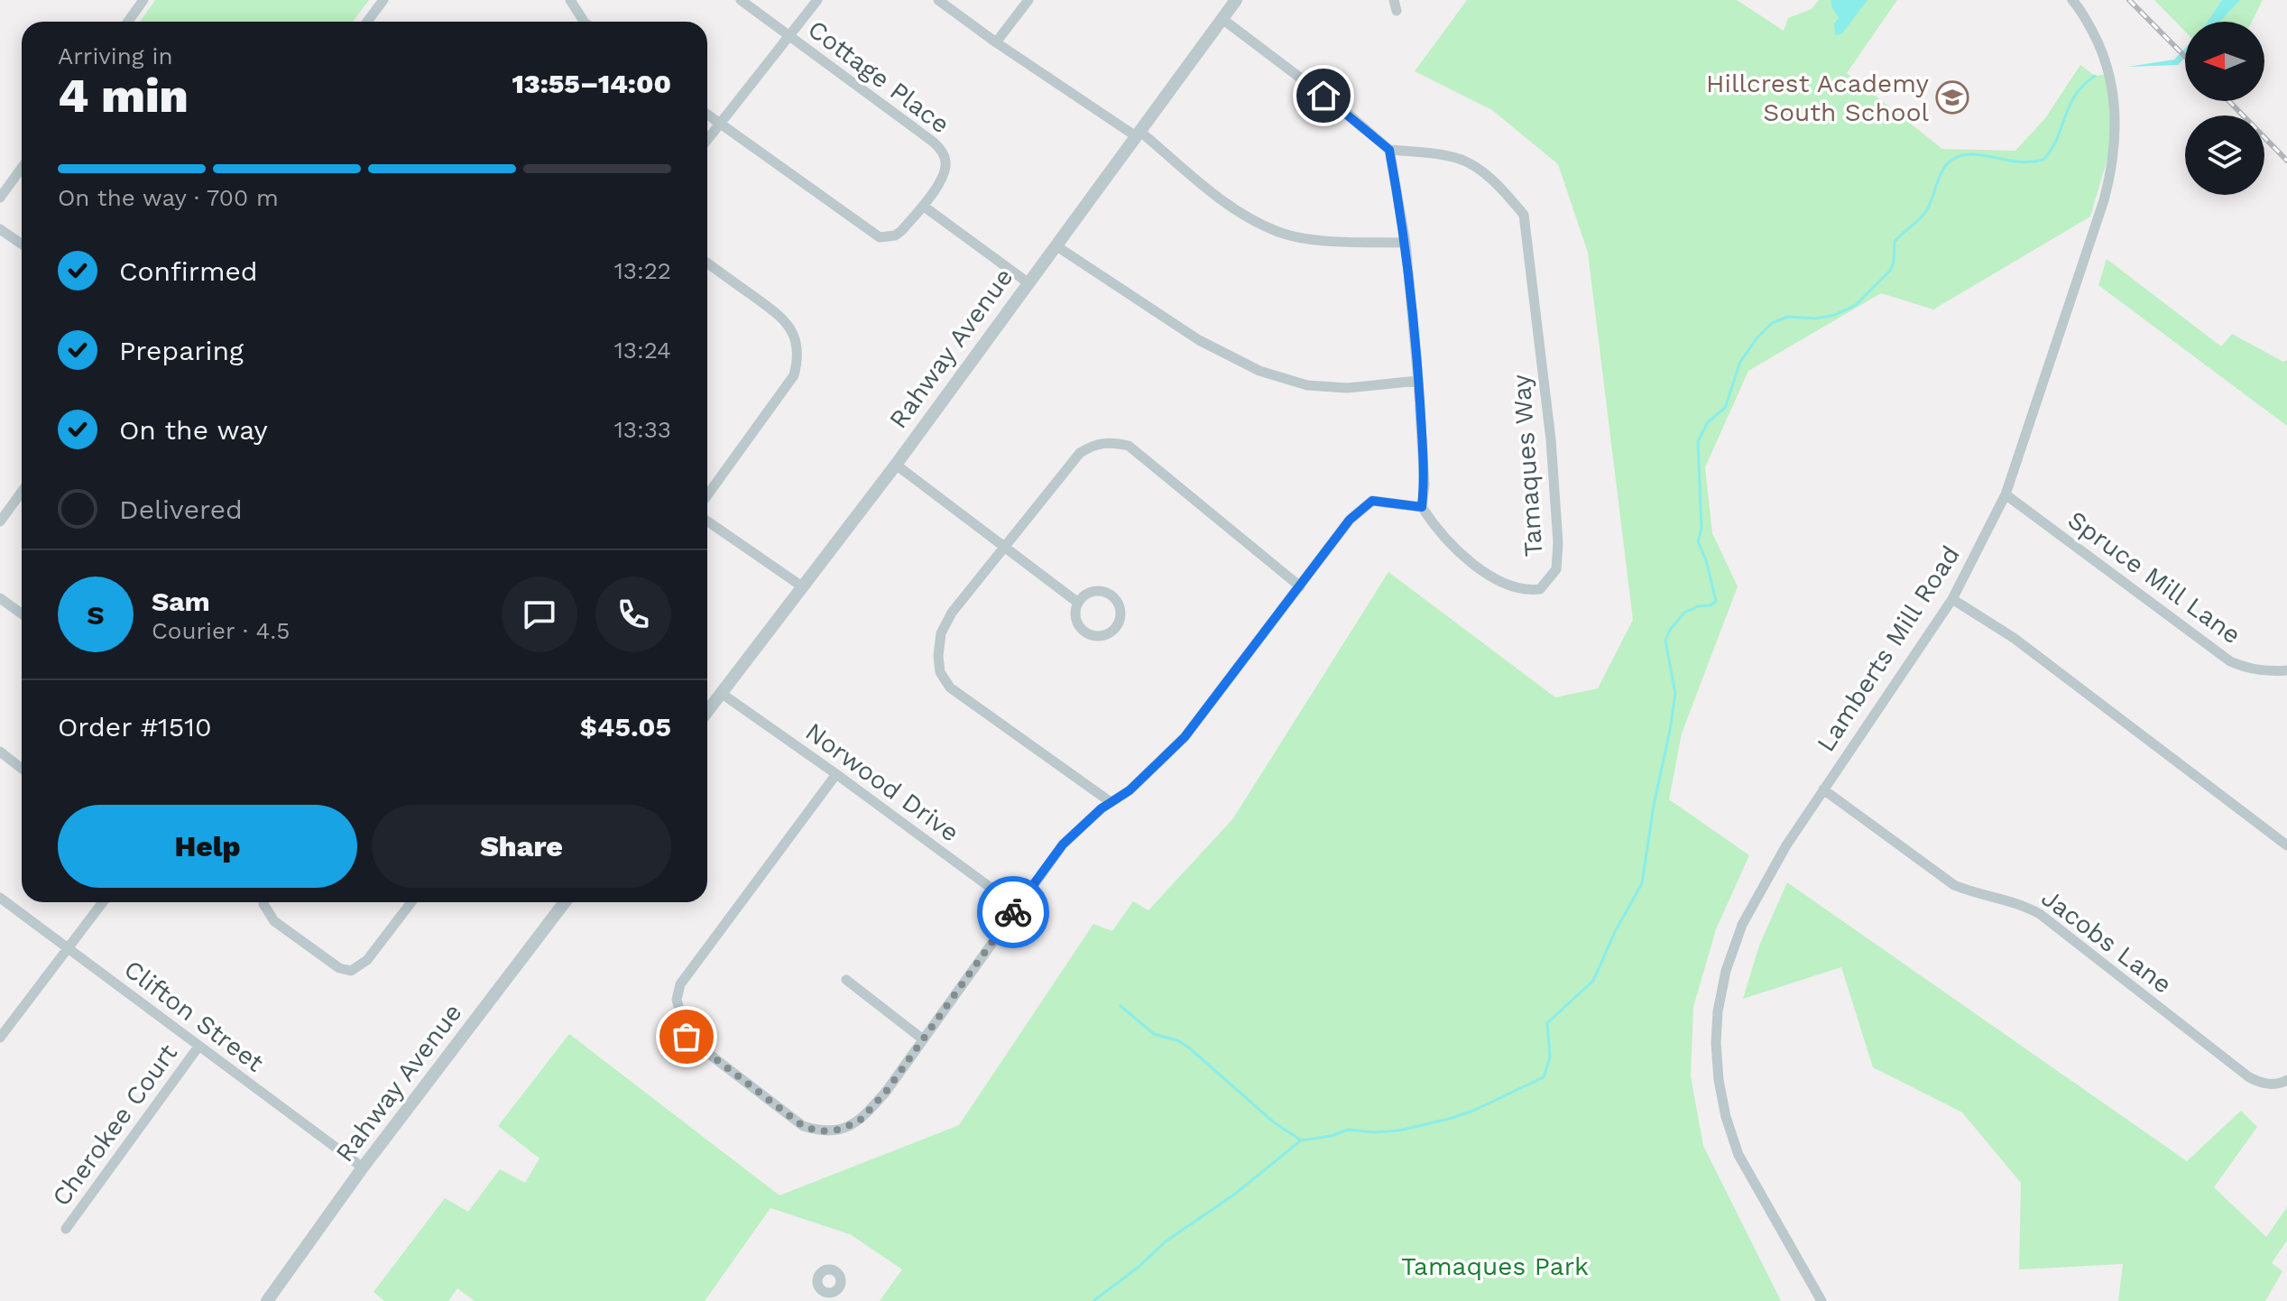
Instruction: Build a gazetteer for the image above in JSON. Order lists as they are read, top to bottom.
{
  "streets": {
    "street": [
      "Cottage Place",
      "Rahway Avenue",
      "Tamaques Way",
      "Spruce Mill Lane",
      "Lamberts Mill Road",
      "Norwood Drive",
      "Jacobs Lane",
      "Clifton Street",
      "Cherokee Court"
    ]
  },
  "crossings": [
    ["Rahway Avenue", "Norwood Drive"],
    ["Rahway Avenue", "Clifton Street"],
    ["Spruce Mill Lane", "Lamberts Mill Road"],
    ["Lamberts Mill Road", "Jacobs Lane"],
    ["Clifton Street", "Cherokee Court"]
  ],
  "parks": ["Tamaques Park"],
  "places": {
    "school or university": ["Hillcrest Academy South School"]
  },
  "north": "left",
  "page": {
    "heading": ["4 min", "Arriving in", "13:55–14:00"],
    "panel": [
      "Sam",
      "Courier · 4.5",
      "Order #1510",
      "$45.05"
    ],
    "bar": "On the way · 700 m",
    "list": [
      ["Confirmed", "13:22"],
      ["Preparing", "13:24"],
      ["On the way", "13:33"],
      "Delivered"
    ],
    "round": "S",
    "buttons": ["Help", "Share"]
  }
}
